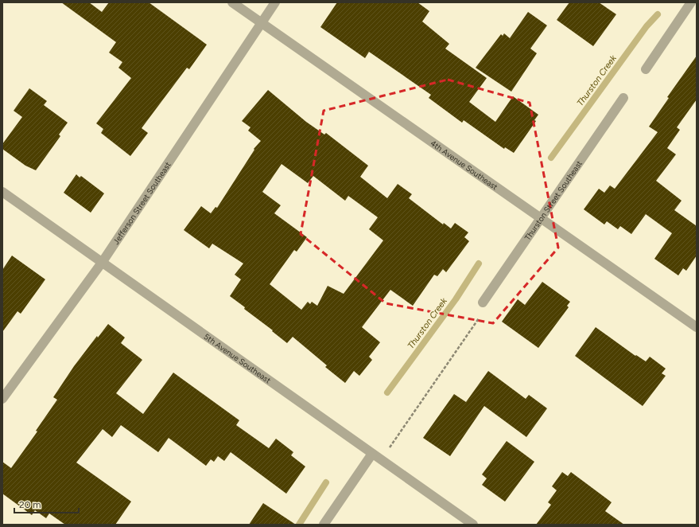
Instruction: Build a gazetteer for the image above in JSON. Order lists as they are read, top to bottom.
{
  "streets": {
    "street": [
      "4th Avenue Southeast",
      "Thurston Street Southeast",
      "Jefferson Street Southeast",
      "5th Avenue Southeast"
    ]
  },
  "crossings": [
    ["4th Avenue Southeast", "Thurston Street Southeast"],
    ["4th Avenue Southeast", "Jefferson Street Southeast"],
    ["Jefferson Street Southeast", "5th Avenue Southeast"]
  ],
  "water": ["Thurston Creek"],
  "scale_bar": "20 m"
}
